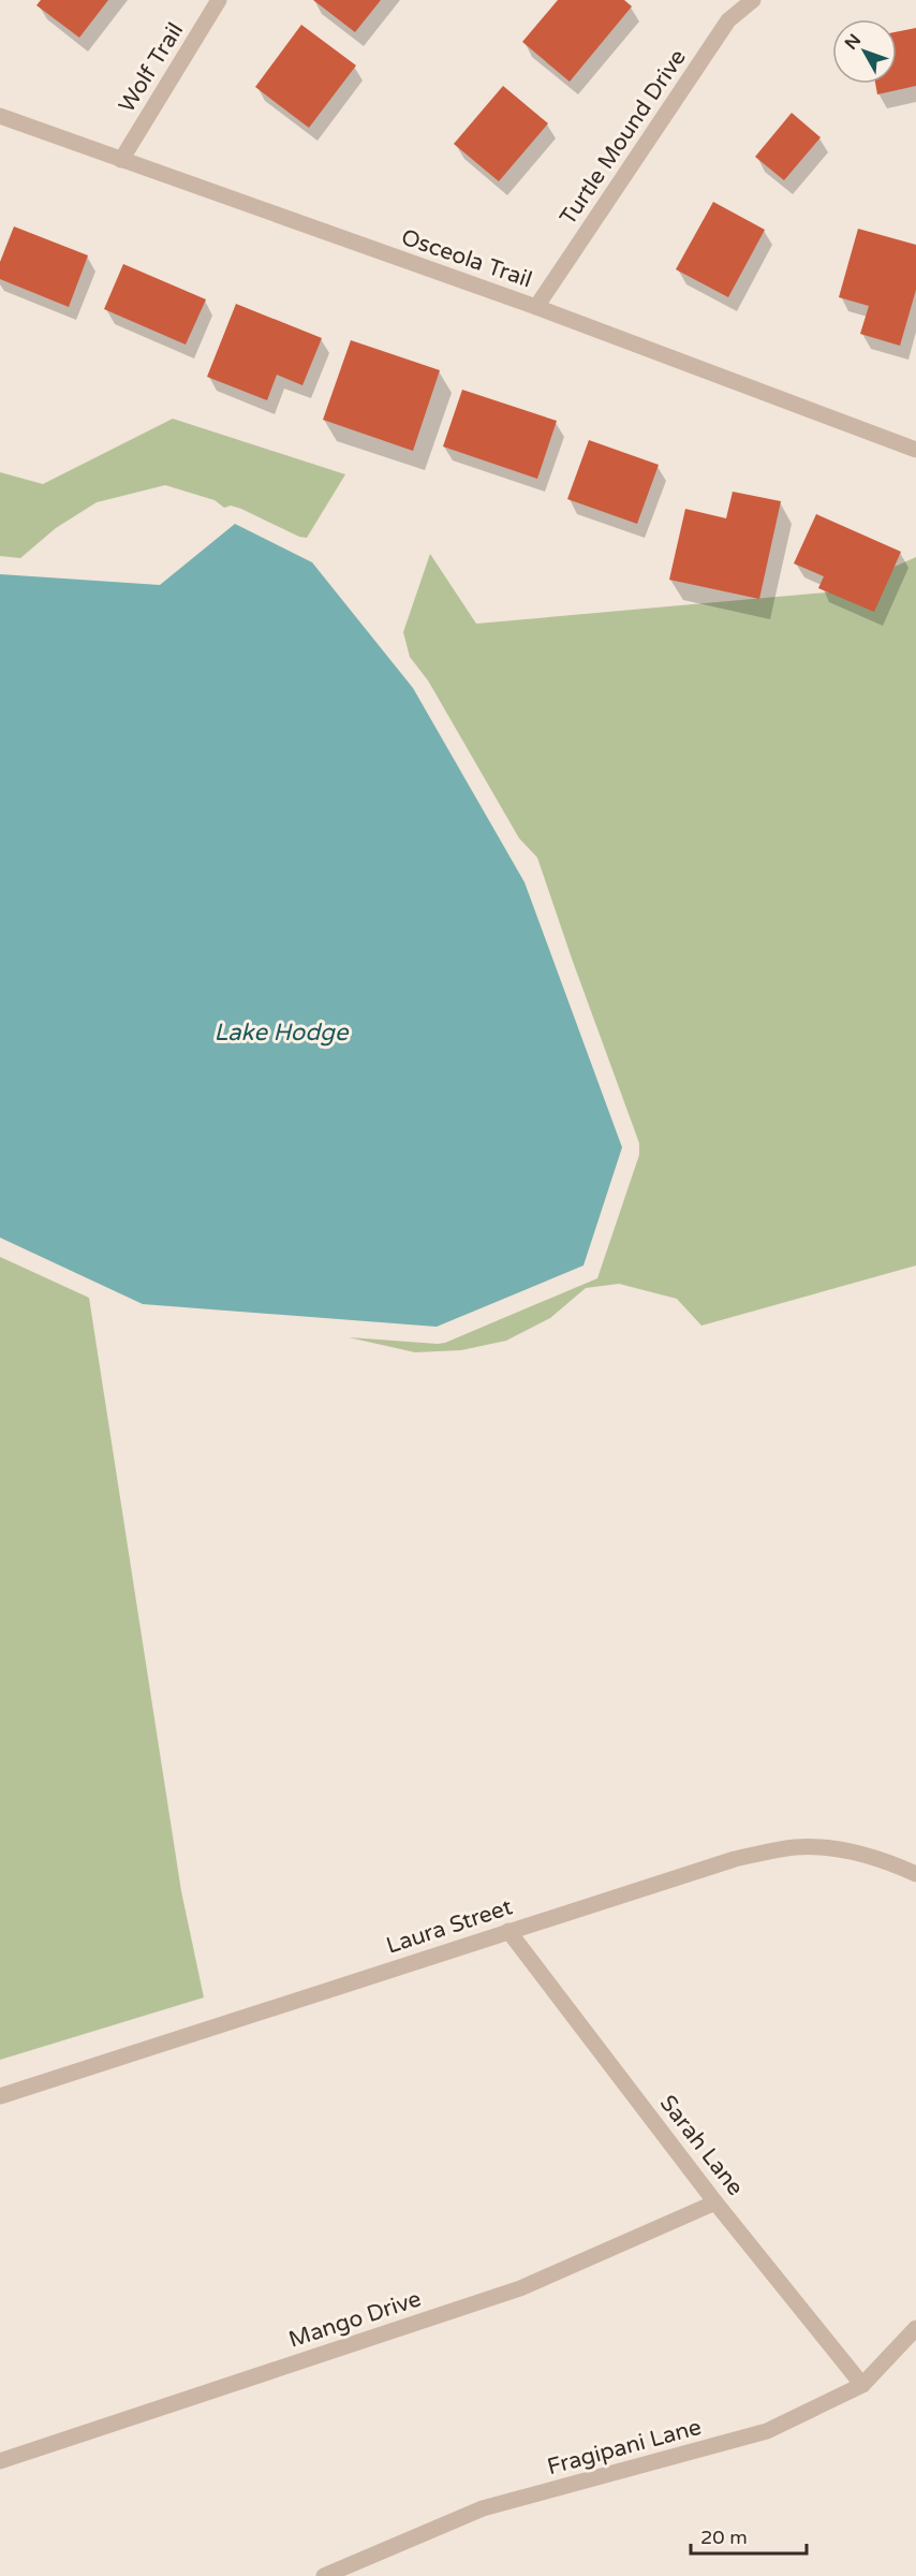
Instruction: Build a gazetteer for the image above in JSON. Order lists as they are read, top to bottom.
{
  "streets": {
    "street": [
      "Wolf Trail",
      "Turtle Mound Drive",
      "Osceola Trail",
      "Laura Street",
      "Sarah Lane",
      "Mango Drive",
      "Fragipani Lane"
    ]
  },
  "crossings": [
    ["Wolf Trail", "Osceola Trail"],
    ["Turtle Mound Drive", "Osceola Trail"],
    ["Laura Street", "Sarah Lane"],
    ["Sarah Lane", "Mango Drive"],
    ["Sarah Lane", "Fragipani Lane"]
  ],
  "water": ["Lake Hodge"],
  "scale_bar": "20 m",
  "north": "top left"
}
